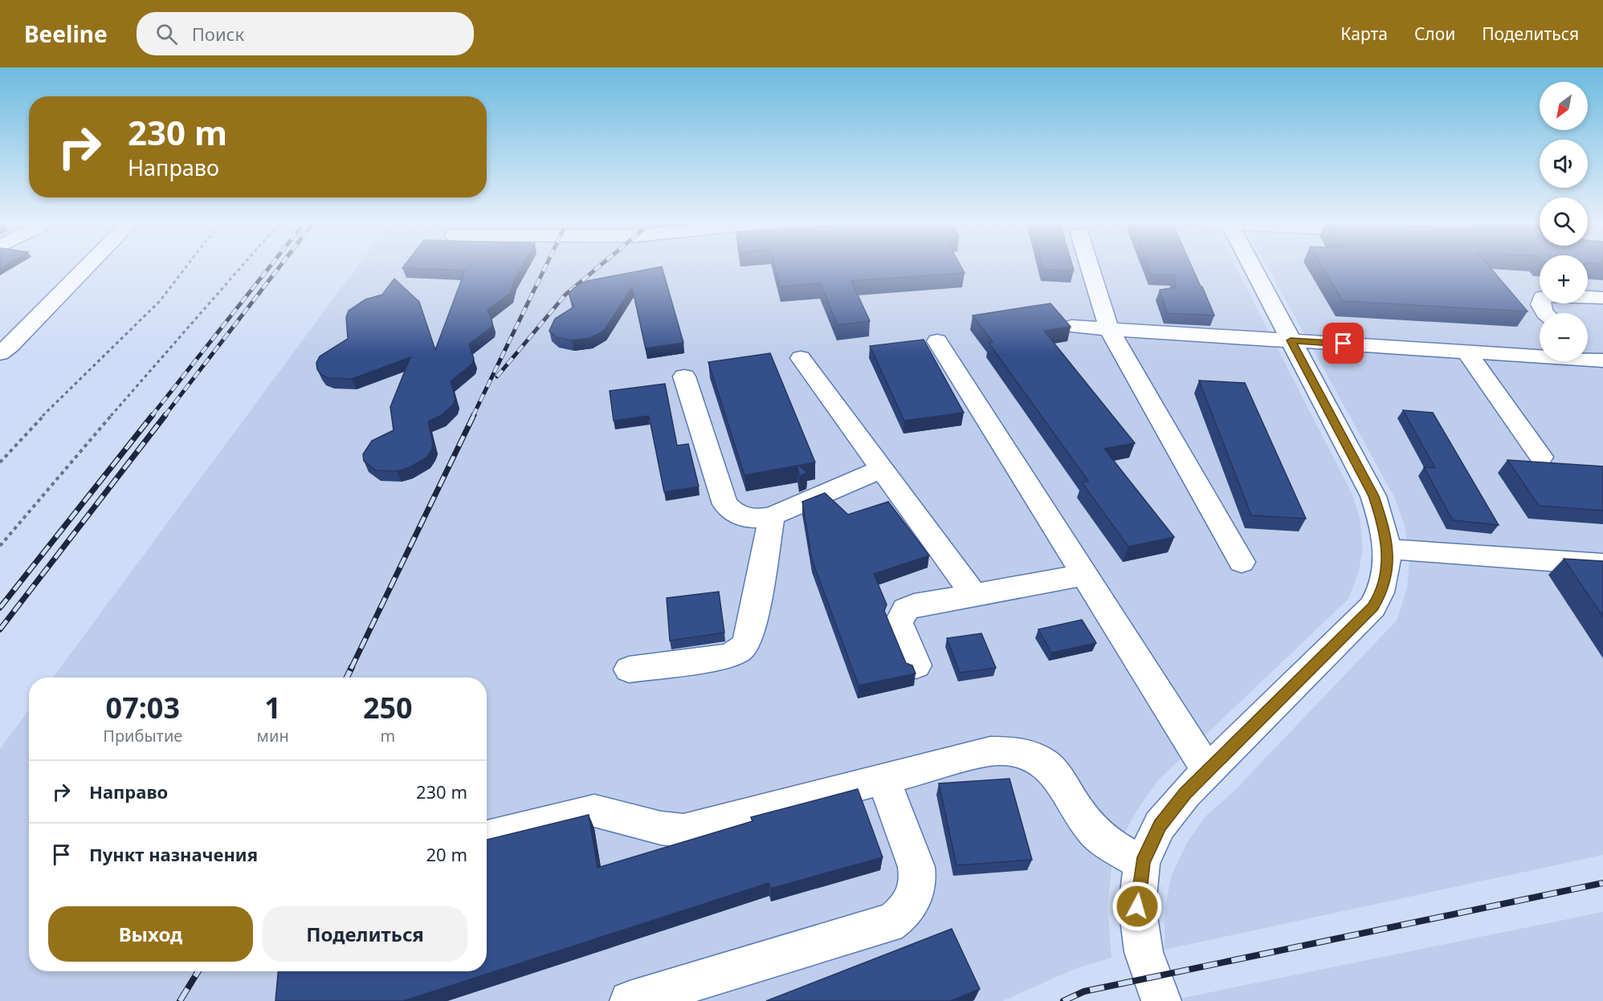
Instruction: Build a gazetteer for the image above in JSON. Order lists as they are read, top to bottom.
{
  "north": "bottom left",
  "page": {
    "header": "Beeline",
    "search": "Поиск",
    "nav": ["Карта", "Слои", "Поделиться"],
    "map_buttons": ["+", "−"],
    "turn": ["230 m", "Направо"],
    "eta": [
      "07:03",
      "Прибытие",
      "1",
      "мин",
      "250",
      "m"
    ],
    "list": [
      {
        "name": "Направо",
        "value": "230 m"
      },
      {
        "name": "Пункт назначения",
        "value": "20 m"
      }
    ],
    "buttons": ["Выход", "Поделиться"]
  }
}
